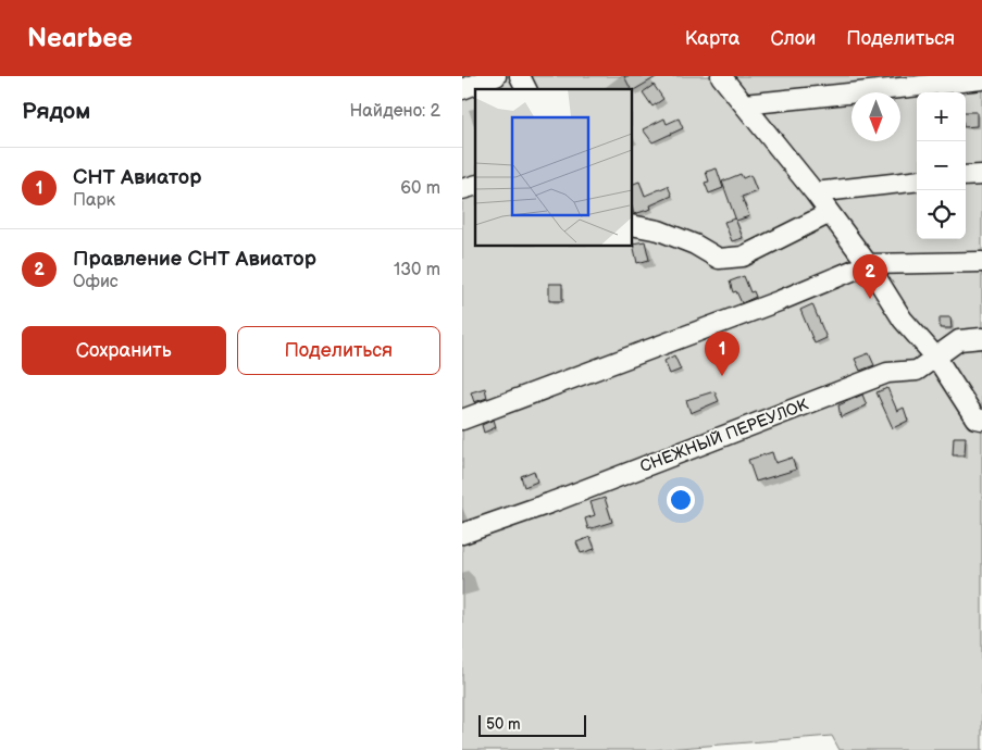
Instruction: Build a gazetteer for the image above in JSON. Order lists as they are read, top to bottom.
{
  "streets": {
    "lane": ["СНЕЖНЫЙ ПЕРЕУЛОК"]
  },
  "scale_bar": "50 m",
  "north": "bottom",
  "page": {
    "header": "Nearbee",
    "nav": ["Карта", "Слои", "Поделиться"],
    "heading": ["Рядом", "Найдено: 2"],
    "map_buttons": ["+", "−"],
    "list": [
      {
        "mark": "1",
        "name": "СНТ Авиатор",
        "note": "Парк",
        "value": "60 m"
      },
      {
        "mark": "2",
        "name": "Правление СНТ Авиатор",
        "note": "Офис",
        "value": "130 m"
      }
    ],
    "pins": ["2", "1"],
    "buttons": ["Сохранить", "Поделиться"],
    "scale": "50 m"
  }
}
